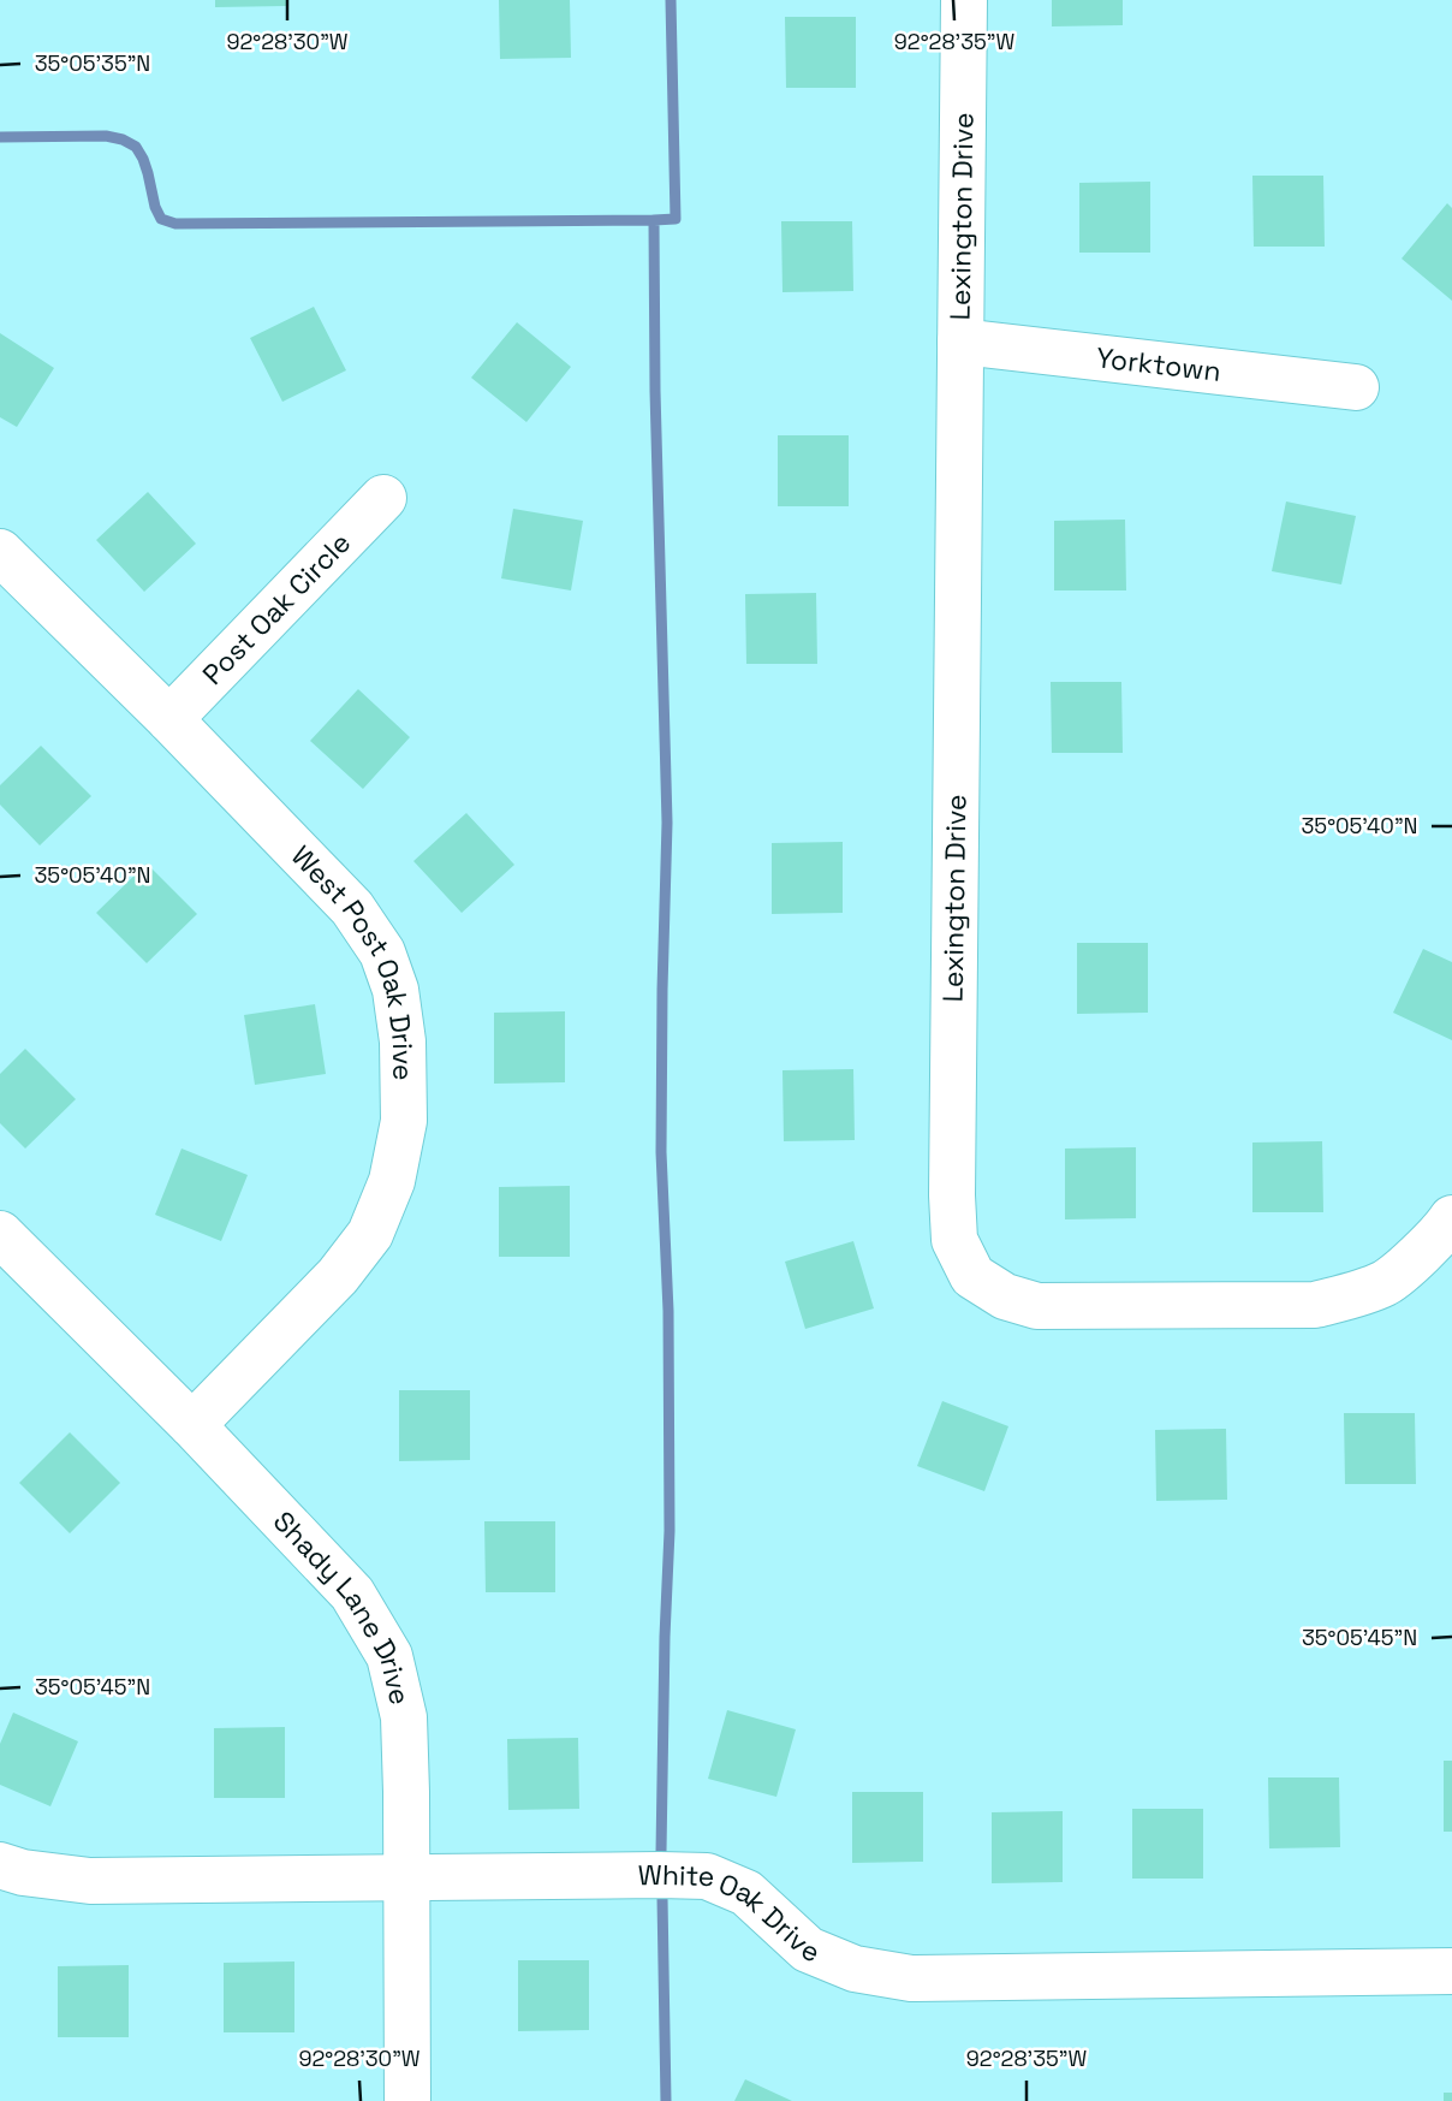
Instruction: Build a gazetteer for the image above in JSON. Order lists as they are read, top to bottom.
{
  "streets": {
    "street": [
      "Lexington Drive",
      "Yorktown",
      "Post Oak Circle",
      "West Post Oak Drive",
      "Shady Lane Drive",
      "White Oak Drive"
    ]
  },
  "crossings": [
    ["Lexington Drive", "Yorktown"],
    ["Post Oak Circle", "West Post Oak Drive"],
    ["West Post Oak Drive", "Shady Lane Drive"],
    ["Shady Lane Drive", "White Oak Drive"]
  ],
  "coordinates": [
    "92°28'30\"W",
    "92°28'35\"W",
    "35°05'35\"N",
    "35°05'40\"N",
    "35°05'45\"N"
  ]
}
